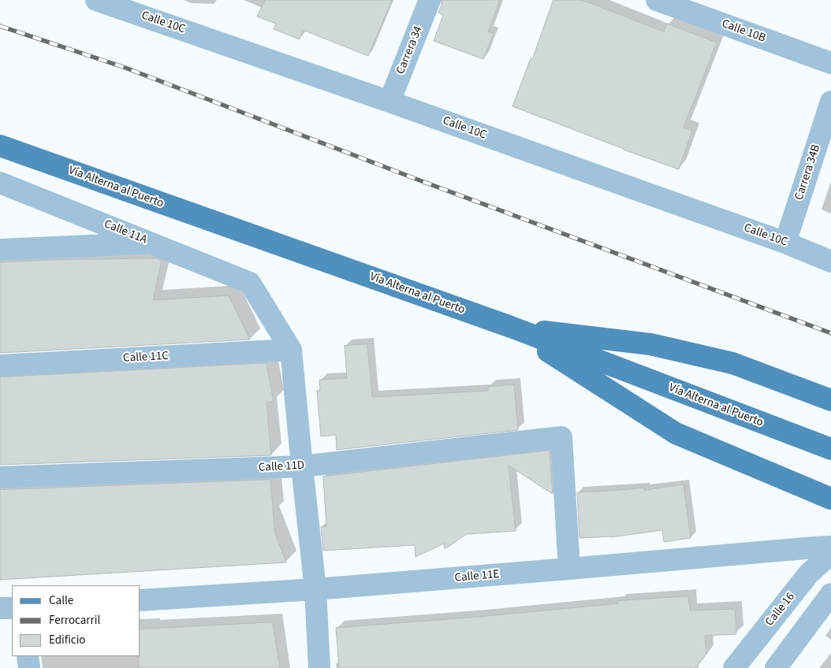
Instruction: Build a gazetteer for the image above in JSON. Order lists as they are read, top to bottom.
{
  "streets": {
    "main road": ["Vía Alterna al Puerto"],
    "street": [
      "Calle 10C",
      "Calle 10B",
      "Carrera 34",
      "Carrera 34B",
      "Calle 11A",
      "Calle 11C",
      "Calle 11D",
      "Calle 11E",
      "Calle 16"
    ]
  },
  "crossings": [
    ["Calle 10C", "Carrera 34"],
    ["Calle 10C", "Carrera 34B"],
    ["Calle 11A", "Calle 11C"],
    ["Calle 11D", "Calle 11E"],
    ["Calle 11E", "Calle 16"]
  ],
  "legend": ["Calle", "Ferrocarril", "Edificio"]
}
